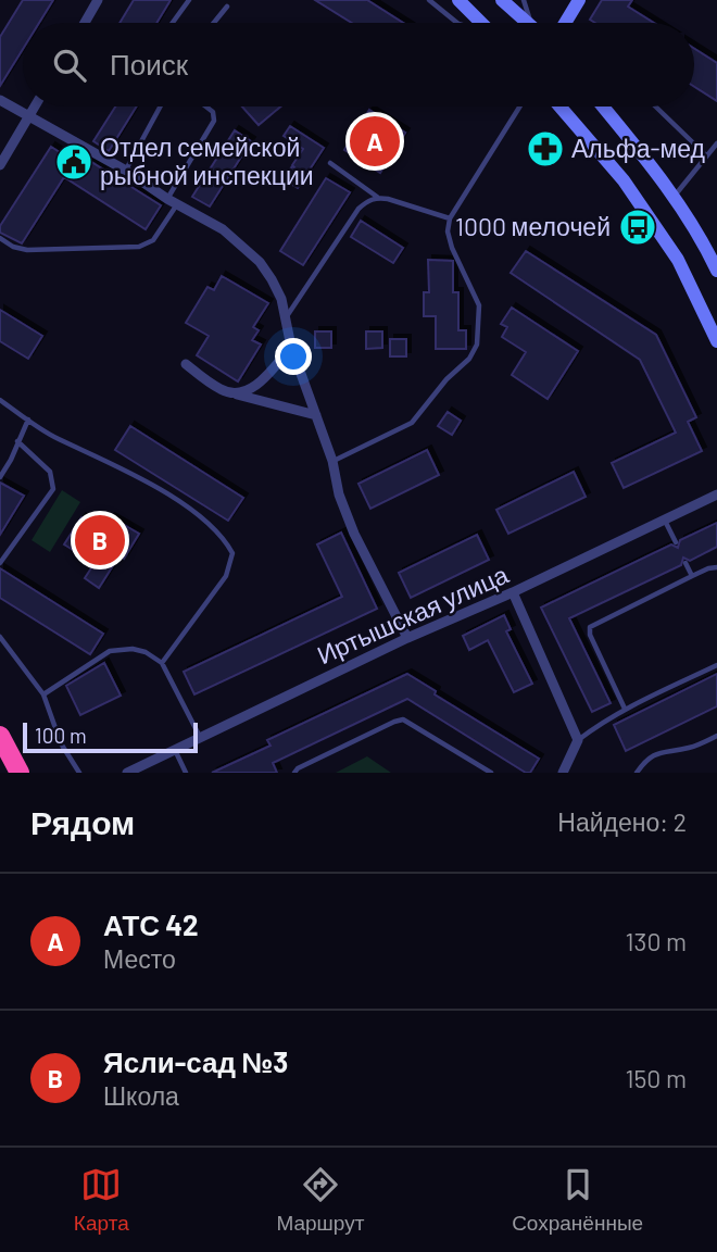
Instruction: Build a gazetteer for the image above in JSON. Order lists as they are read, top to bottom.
{
  "streets": {
    "street": ["Иртышская улица"]
  },
  "places": {
    "pharmacy": ["Альфа-мед"],
    "public building": ["Отдел семейской рыбной инспекции"],
    "bus stop": ["1000 мелочей"]
  },
  "scale_bar": "100 m",
  "page": {
    "search": "Поиск",
    "pins": ["A", "B"],
    "scale": "100 m",
    "heading": ["Рядом", "Найдено: 2"],
    "list": [
      {
        "mark": "A",
        "name": "АТС 42",
        "note": "Место",
        "value": "130 m"
      },
      {
        "mark": "B",
        "name": "Ясли-сад №3",
        "note": "Школа",
        "value": "150 m"
      }
    ],
    "nav": ["Карта", "Маршрут", "Сохранённые"]
  }
}
